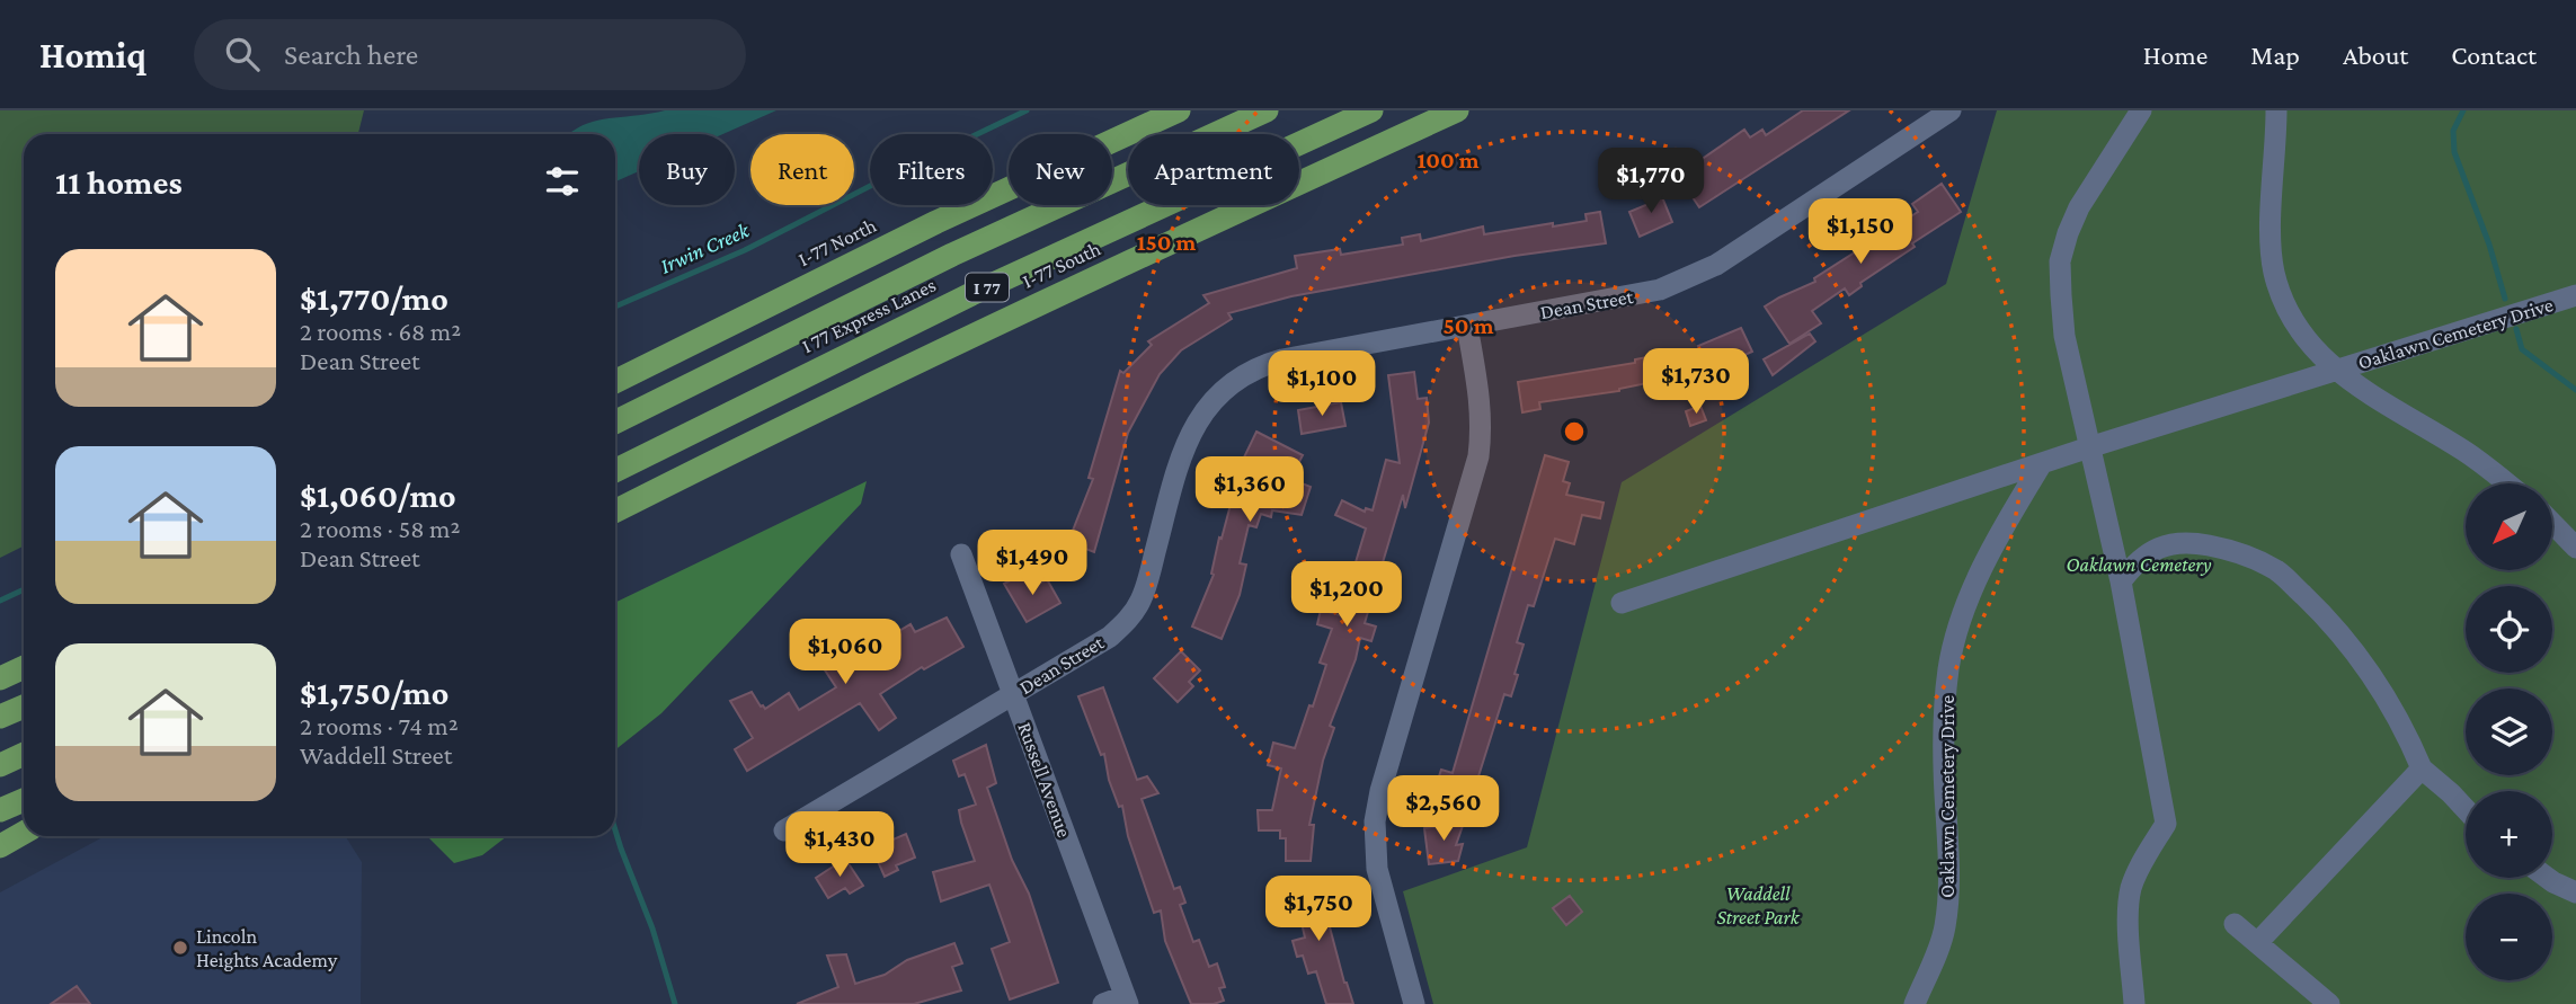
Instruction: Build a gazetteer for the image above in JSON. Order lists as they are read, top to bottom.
{
  "streets": {
    "highway": [
      "I-77 North",
      "I-77 South",
      "I 77",
      "I 77 Express Lanes"
    ],
    "street": ["Dean Street", "Oaklawn Cemetery Drive", "Russell Avenue"]
  },
  "crossings": [
    ["Dean Street", "Russell Avenue"]
  ],
  "water": ["Irwin Creek"],
  "parks": ["Oaklawn Cemetery", "Waddell Street Park"],
  "places": ["Lincoln Heights Academy"],
  "north": "bottom left",
  "page": {
    "header": "Homiq",
    "search": "Search here",
    "nav": [
      "Home",
      "Map",
      "About",
      "Contact"
    ],
    "chip": [
      "Buy",
      "Rent",
      "Filters",
      "New",
      "Apartment"
    ],
    "heading": "11 homes",
    "price": [
      "$1,770",
      "$1,150",
      "$1,730",
      "$1,100",
      "$1,360",
      "$1,490",
      "$1,200",
      "$1,060",
      "$2,560",
      "$1,430",
      "$1,750"
    ],
    "list": [
      {
        "name": "$1,770/mo",
        "note": "2 rooms · 68 m² · Dean Street"
      },
      {
        "name": "$1,060/mo",
        "note": "2 rooms · 58 m² · Dean Street"
      },
      {
        "name": "$1,750/mo",
        "note": "2 rooms · 74 m² · Waddell Street"
      }
    ],
    "map_buttons": ["+", "−"]
  },
  "rings": ["100 m", "150 m", "50 m"]
}
